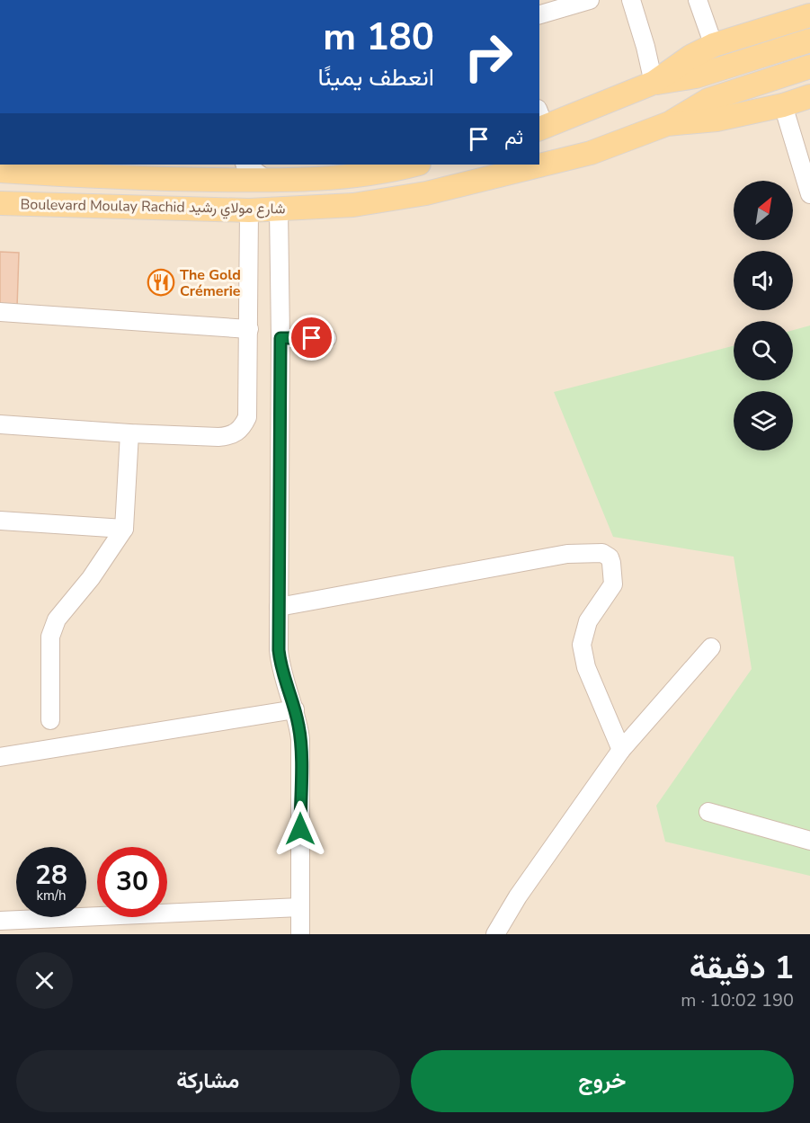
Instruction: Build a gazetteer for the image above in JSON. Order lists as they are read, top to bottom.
{
  "streets": {
    "main road": ["Boulevard Moulay Rachid شارع مولاي رشيد"]
  },
  "places": {
    "restaurant": ["The Gold Crémerie"]
  },
  "north": "top right",
  "page": {
    "turn": ["180 m", "انعطف يمينًا"],
    "then": "ثم",
    "speed": "28 km/h",
    "limit": "30",
    "heading": ["1 دقيقة", "190 m · 10:02"],
    "buttons": ["خروج", "مشاركة"]
  }
}
